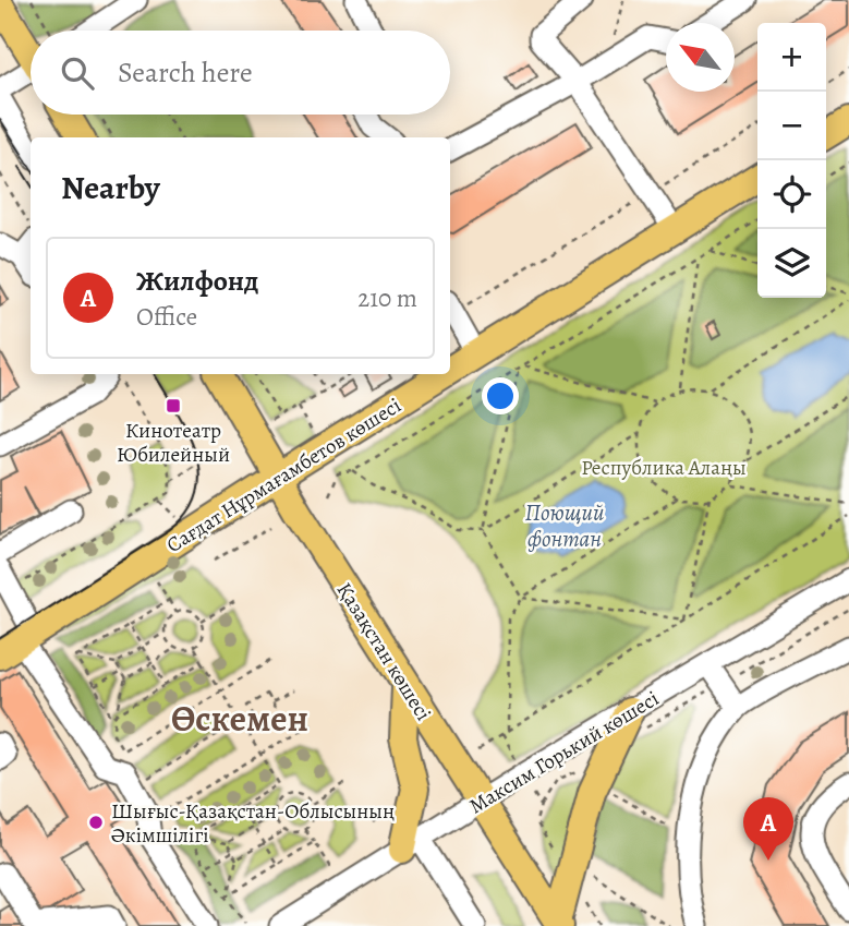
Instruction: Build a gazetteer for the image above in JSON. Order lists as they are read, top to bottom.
{
  "streets": {
    "main road": ["Сағдат Нұрмағамбетов көшесі", "Қазақстан көшесі"],
    "street": ["Максим Горький көшесі"]
  },
  "crossings": [
    ["Сағдат Нұрмағамбетов көшесі", "Қазақстан көшесі"],
    ["Қазақстан көшесі", "Максим Горький көшесі"]
  ],
  "districts": ["Өскемен"],
  "water": ["Поющий фонтан"],
  "parks": ["Республика Алаңы"],
  "places": {
    "transit": ["Кинотеатр Юбилейный"],
    "other": ["Шығыс-Қазақстан-Облысының Әкімшілігі"]
  },
  "north": "top left",
  "page": {
    "map_buttons": ["+", "−"],
    "search": "Search here",
    "heading": "Nearby",
    "list": [
      {
        "mark": "A",
        "name": "Жилфонд",
        "note": "Office",
        "value": "210 m"
      }
    ],
    "pins": "A"
  }
}
